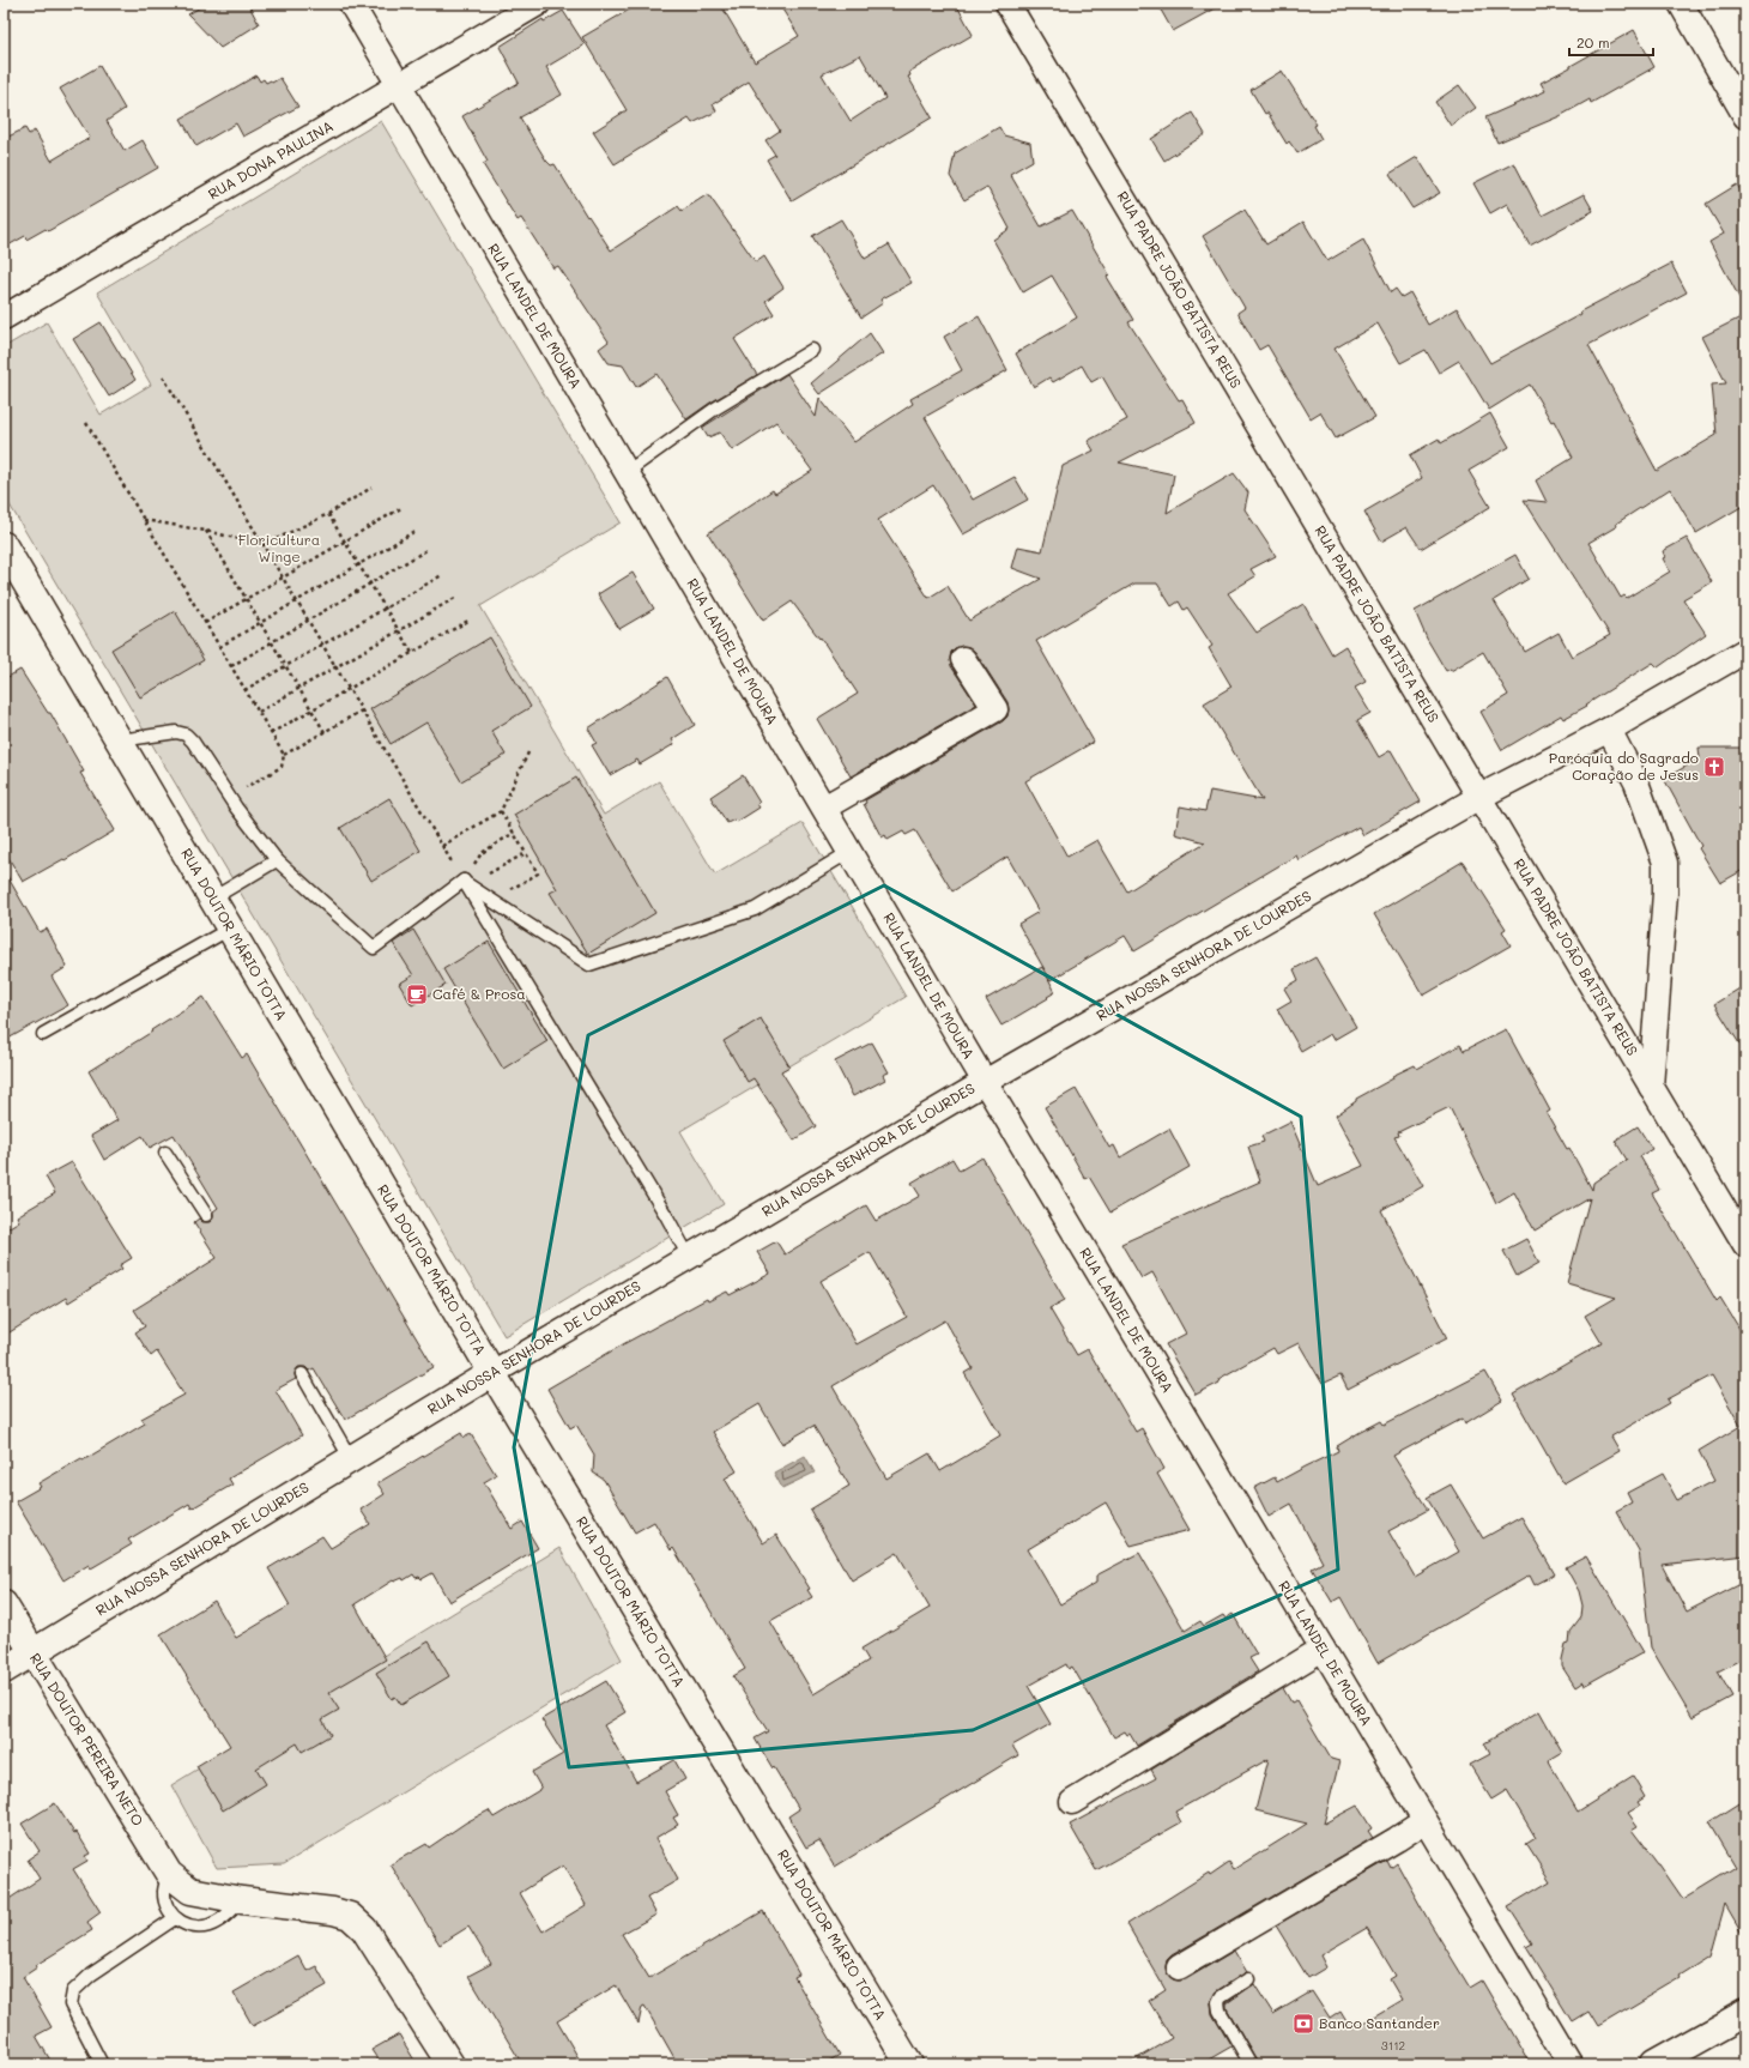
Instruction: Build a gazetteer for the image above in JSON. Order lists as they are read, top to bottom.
{
  "streets": {
    "street": [
      "RUA DONA PAULINA",
      "RUA PADRE JOÃO BATISTA REUS",
      "RUA LANDEL DE MOURA",
      "RUA DOUTOR MÁRIO TOTTA",
      "RUA NOSSA SENHORA DE LOURDES",
      "RUA DOUTOR PEREIRA NETO"
    ]
  },
  "crossings": [
    ["RUA DONA PAULINA", "RUA LANDEL DE MOURA"],
    ["RUA PADRE JOÃO BATISTA REUS", "RUA NOSSA SENHORA DE LOURDES"],
    ["RUA LANDEL DE MOURA", "RUA NOSSA SENHORA DE LOURDES"],
    ["RUA DOUTOR MÁRIO TOTTA", "RUA NOSSA SENHORA DE LOURDES"],
    ["RUA NOSSA SENHORA DE LOURDES", "RUA DOUTOR PEREIRA NETO"]
  ],
  "parks": ["Floricultura Winge"],
  "places": {
    "church": ["Paróquia do Sagrado Coração de Jesus"],
    "cafe": ["Café & Prosa"],
    "bank": ["Banco Santander"]
  },
  "house_numbers": ["3112"],
  "scale_bar": "20 m"
}
